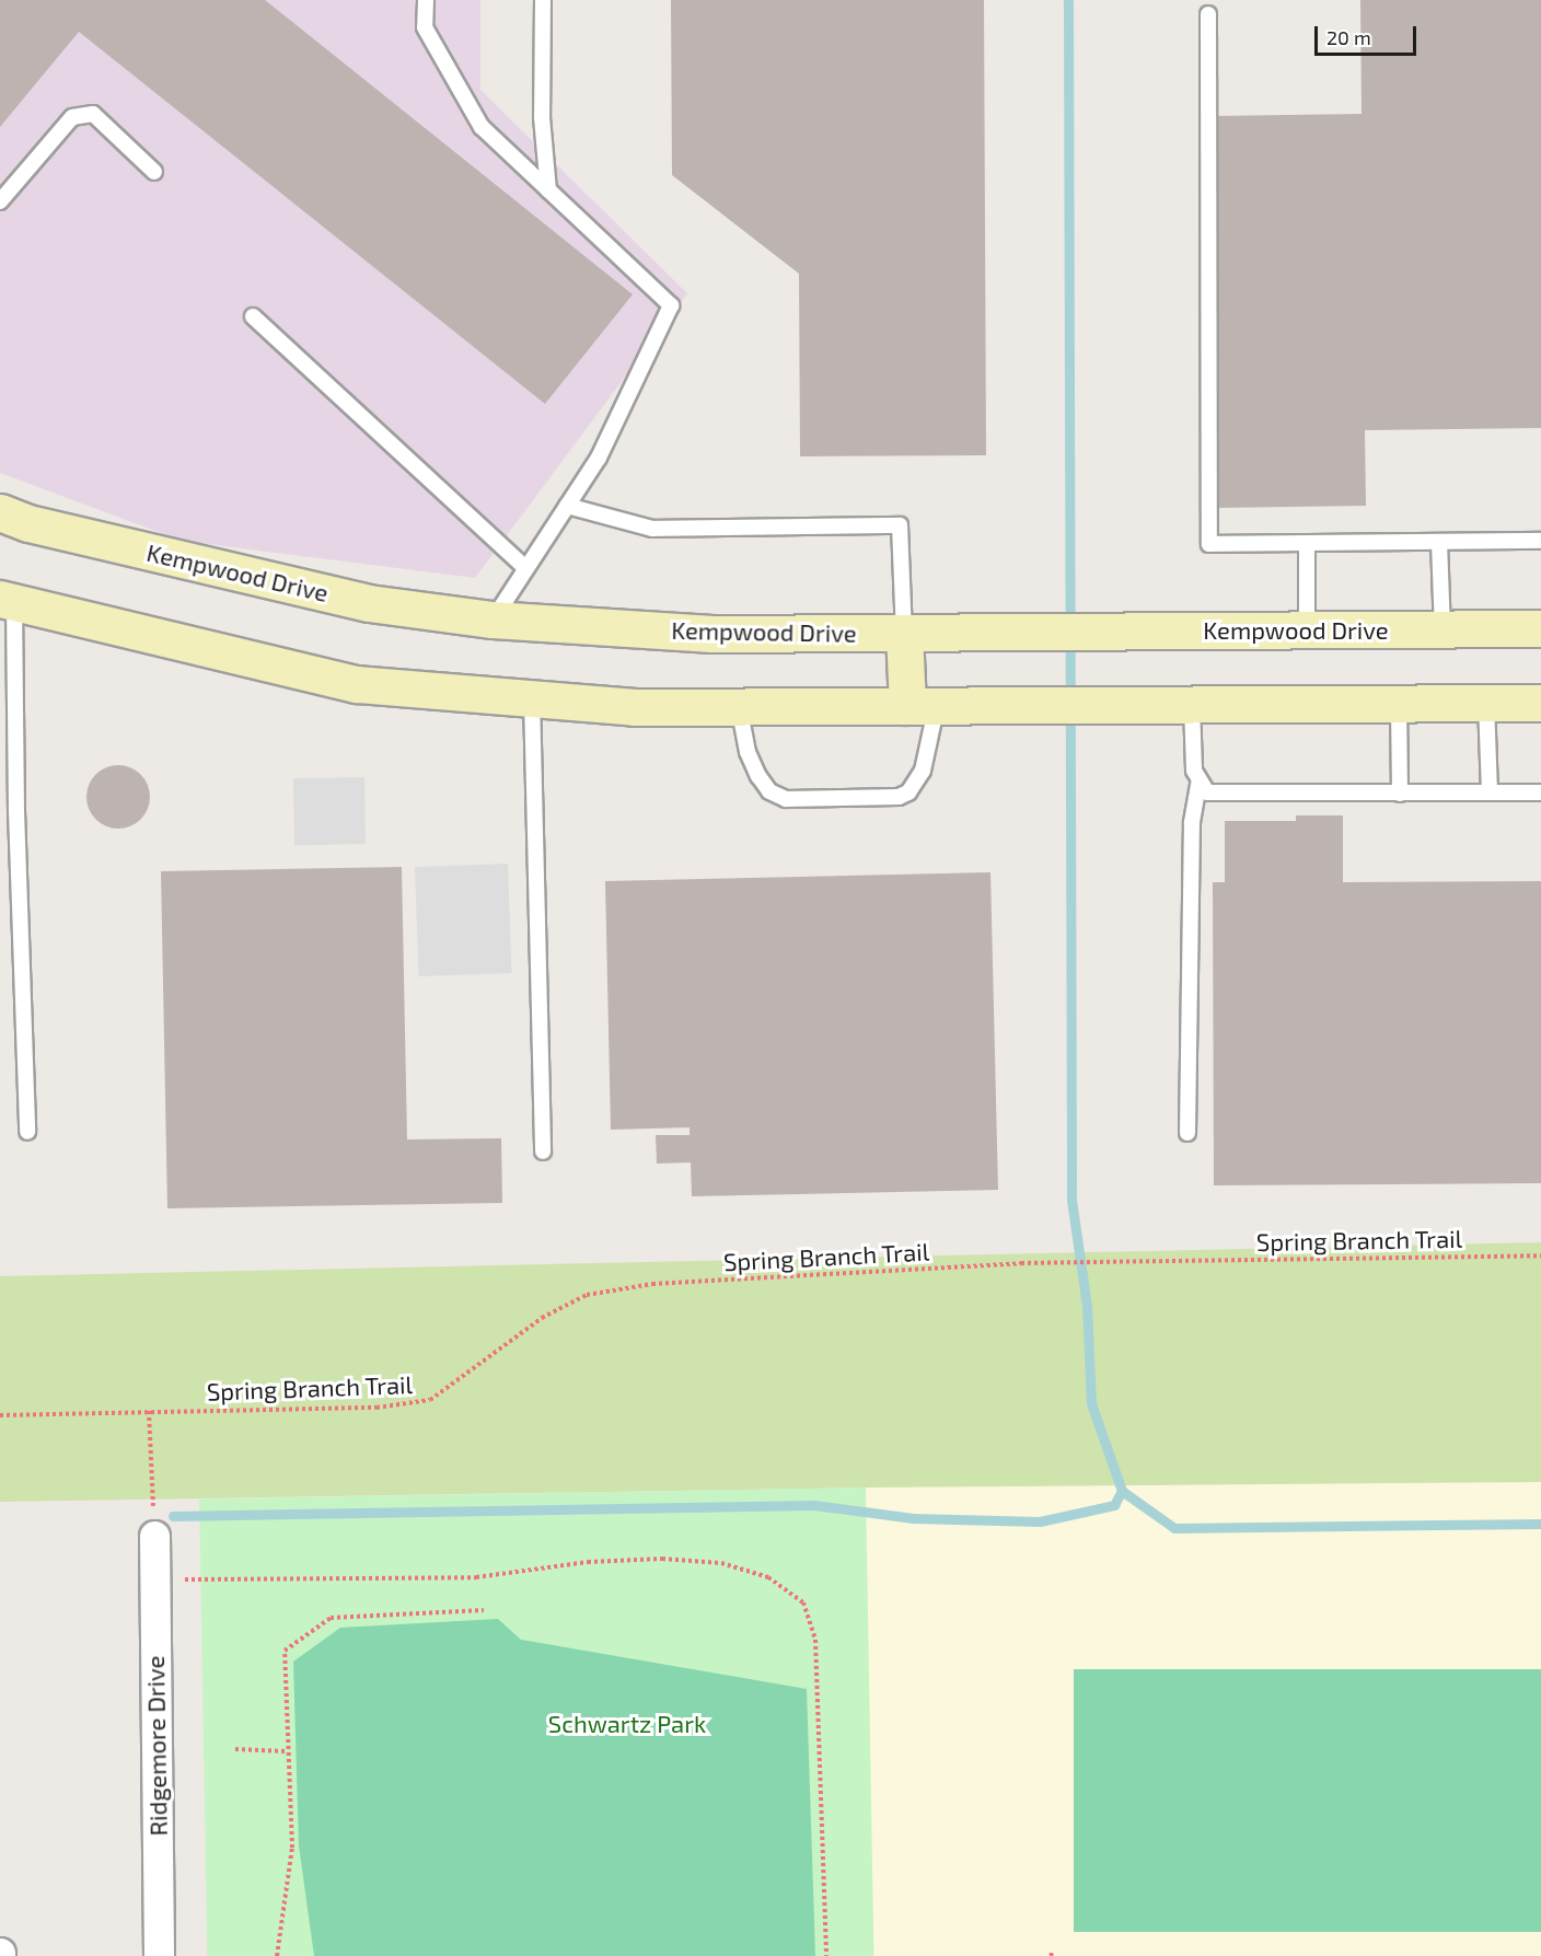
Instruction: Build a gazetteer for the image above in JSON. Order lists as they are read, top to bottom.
{
  "streets": {
    "main road": ["Kempwood Drive"],
    "street": ["Ridgemore Drive"],
    "path": ["Spring Branch Trail"]
  },
  "parks": ["Schwartz Park"],
  "scale_bar": "20 m"
}
